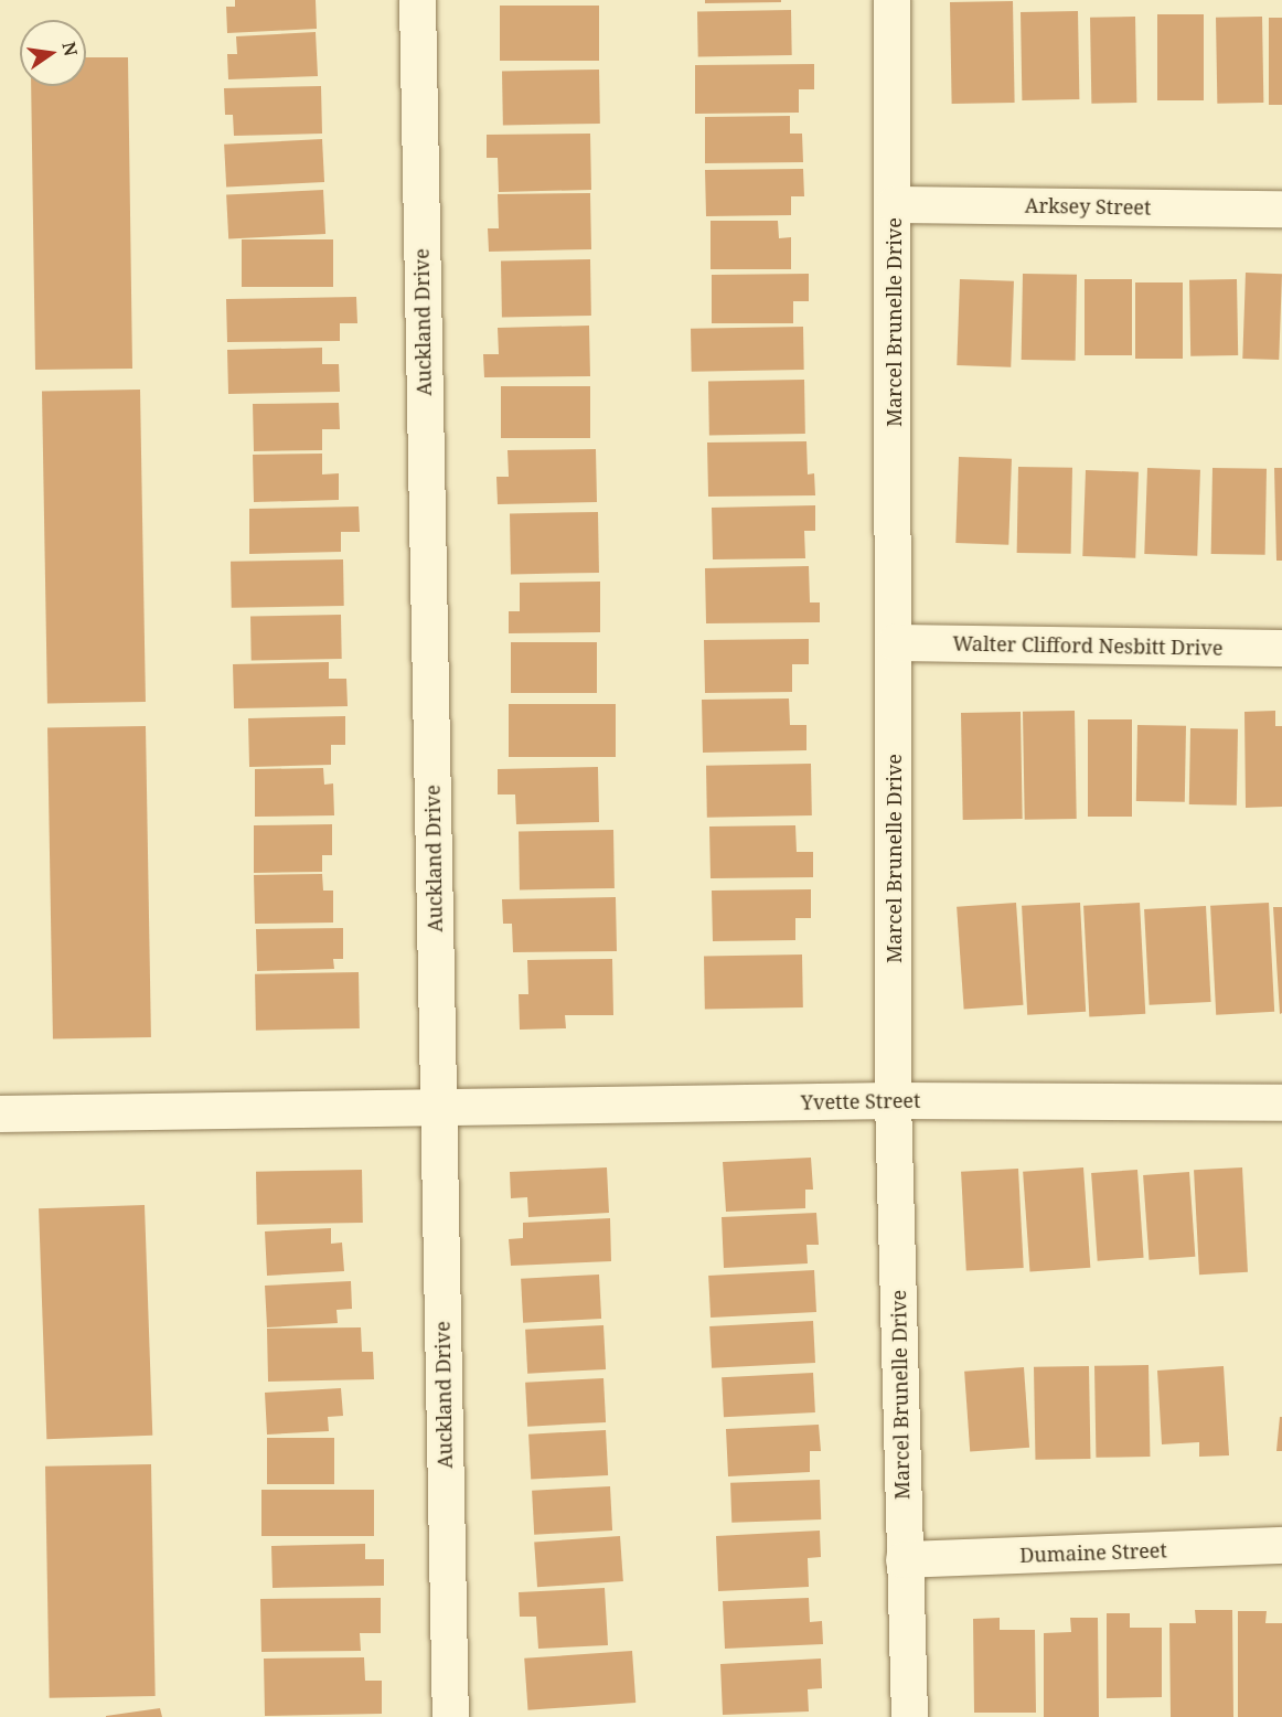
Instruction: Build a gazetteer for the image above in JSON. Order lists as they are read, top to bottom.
{
  "streets": {
    "street": [
      "Arksey Street",
      "Auckland Drive",
      "Marcel Brunelle Drive",
      "Walter Clifford Nesbitt Drive",
      "Yvette Street",
      "Dumaine Street"
    ]
  },
  "crossings": [
    ["Arksey Street", "Marcel Brunelle Drive"],
    ["Auckland Drive", "Yvette Street"],
    ["Marcel Brunelle Drive", "Walter Clifford Nesbitt Drive"],
    ["Marcel Brunelle Drive", "Yvette Street"],
    ["Marcel Brunelle Drive", "Dumaine Street"]
  ],
  "north": "right"
}
